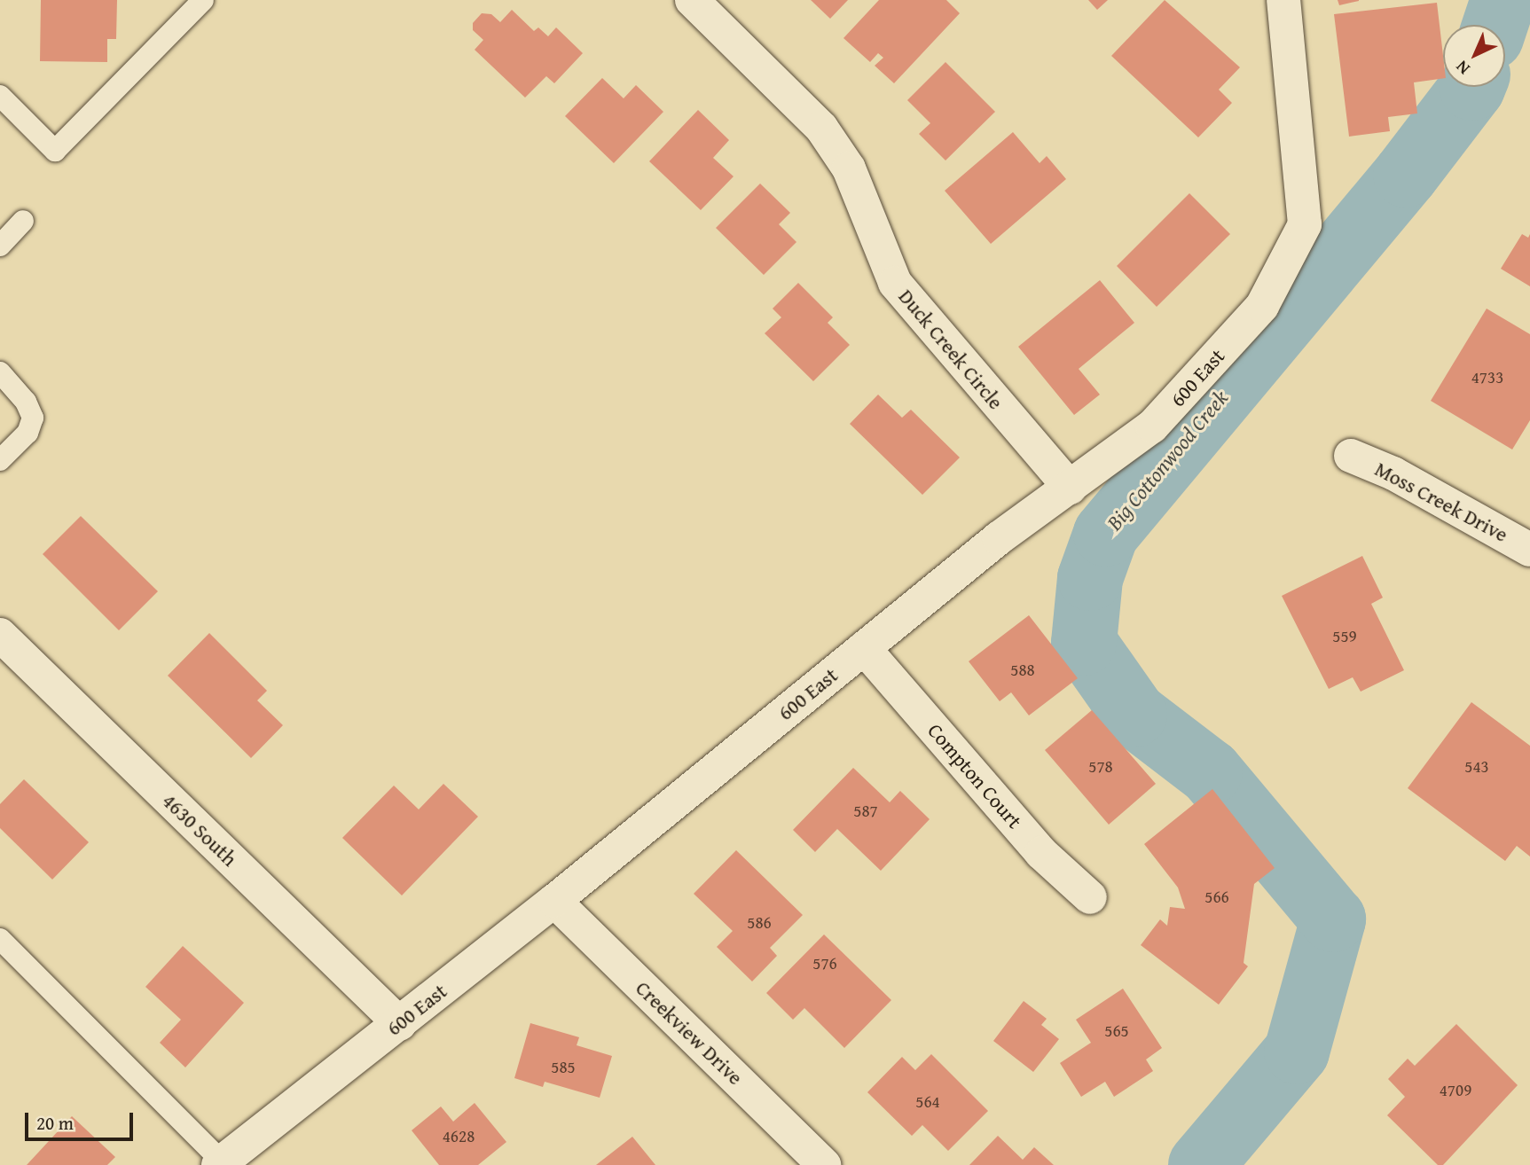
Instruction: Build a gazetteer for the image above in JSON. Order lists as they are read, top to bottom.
{
  "streets": {
    "street": [
      "Duck Creek Circle",
      "600 East",
      "Moss Creek Drive",
      "Compton Court",
      "4630 South",
      "Creekview Drive"
    ]
  },
  "crossings": [
    ["Duck Creek Circle", "600 East"],
    ["600 East", "Compton Court"],
    ["600 East", "4630 South"],
    ["600 East", "Creekview Drive"]
  ],
  "water": ["Big Cottonwood Creek"],
  "house_numbers": [
    "4733",
    "559",
    "588",
    "578",
    "543",
    "587",
    "566",
    "586",
    "576",
    "565",
    "585",
    "4709",
    "564",
    "4628"
  ],
  "scale_bar": "20 m",
  "north": "bottom left"
}
